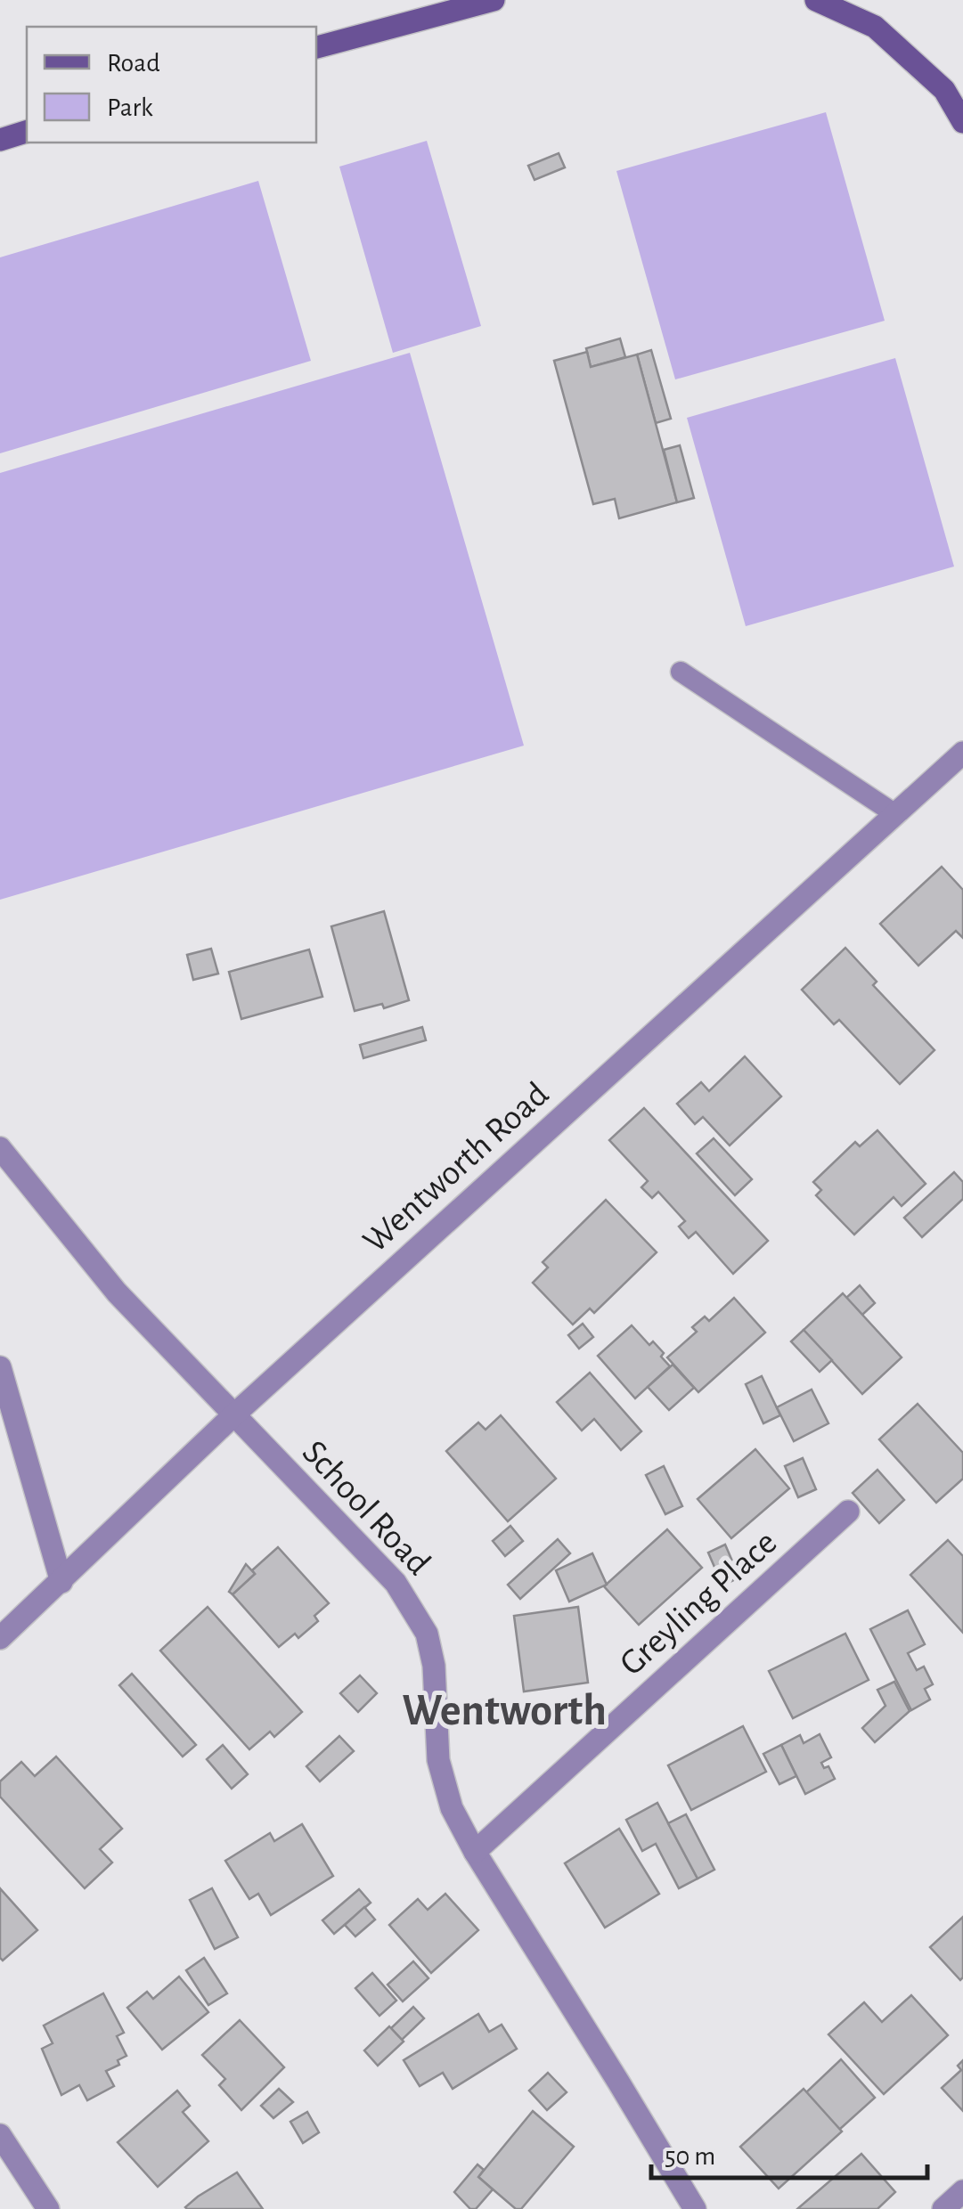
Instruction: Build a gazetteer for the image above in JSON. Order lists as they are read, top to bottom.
{
  "streets": {
    "street": ["Wentworth Road", "School Road", "Greyling Place"]
  },
  "crossings": [
    ["Wentworth Road", "School Road"],
    ["School Road", "Greyling Place"]
  ],
  "districts": ["Wentworth"],
  "legend": ["Road", "Park"],
  "scale_bar": "50 m"
}
